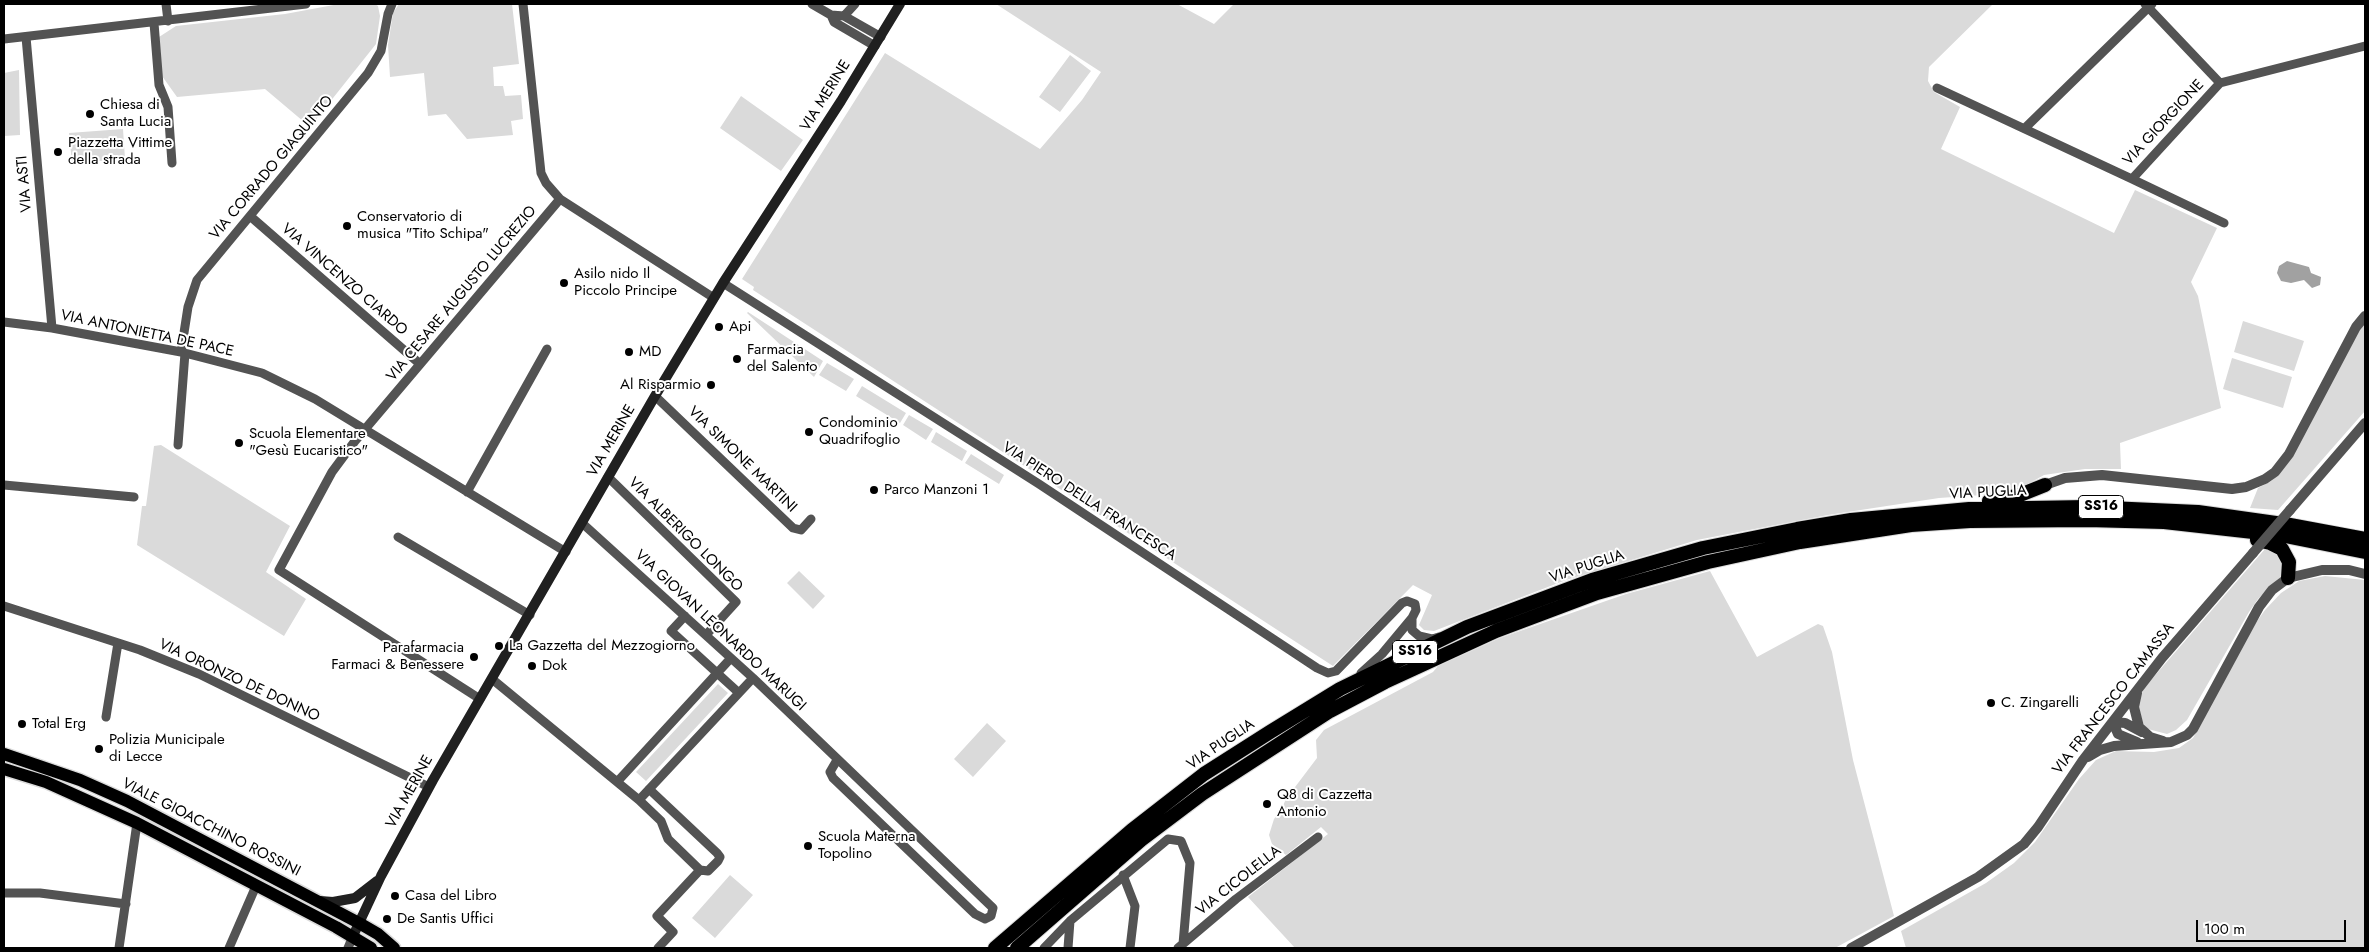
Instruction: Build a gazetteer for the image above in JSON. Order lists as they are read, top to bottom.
{
  "streets": {
    "highway": ["VIA PUGLIA", "SS16"],
    "main road": ["VIA MERINE", "VIALE GIOACCHINO ROSSINI"],
    "street": [
      "VIA GIORGIONE",
      "VIA CORRADO GIAQUINTO",
      "VIA ASTI",
      "VIA VINCENZO CIARDO",
      "VIA CESARE AUGUSTO LUCREZIO",
      "VIA ANTONIETTA DE PACE",
      "VIA SIMONE MARTINI",
      "VIA PIERO DELLA FRANCESCA",
      "VIA ALBERIGO LONGO",
      "VIA GIOVAN LEONARDO MARUGI",
      "VIA ORONZO DE DONNO",
      "VIA FRANCESCO CAMASSA",
      "VIA CICOLELLA"
    ]
  },
  "crossings": [
    ["VIA MERINE", "VIA CESARE AUGUSTO LUCREZIO"],
    ["VIA MERINE", "VIA ANTONIETTA DE PACE"],
    ["VIA MERINE", "VIA SIMONE MARTINI"],
    ["VIA MERINE", "VIA PIERO DELLA FRANCESCA"],
    ["VIA MERINE", "VIA ALBERIGO LONGO"],
    ["VIA MERINE", "VIA GIOVAN LEONARDO MARUGI"],
    ["VIA MERINE", "VIA ORONZO DE DONNO"],
    ["VIA MERINE", "VIALE GIOACCHINO ROSSINI"],
    ["VIA CORRADO GIAQUINTO", "VIA VINCENZO CIARDO"],
    ["VIA CORRADO GIAQUINTO", "VIA ANTONIETTA DE PACE"],
    ["VIA ASTI", "VIA ANTONIETTA DE PACE"],
    ["VIA VINCENZO CIARDO", "VIA CESARE AUGUSTO LUCREZIO"],
    ["VIA CESARE AUGUSTO LUCREZIO", "VIA ANTONIETTA DE PACE"],
    ["VIA PUGLIA", "VIA PIERO DELLA FRANCESCA"],
    ["VIA ALBERIGO LONGO", "VIA GIOVAN LEONARDO MARUGI"]
  ],
  "places": [
    "Chiesa di Santa Lucia",
    "Piazzetta Vittime della strada",
    "Conservatorio di musica \"Tito Schipa\"",
    "Asilo nido Il Piccolo Principe",
    "Api",
    "MD",
    "Farmacia del Salento",
    "Al Risparmio",
    "Condominio Quadrifoglio",
    "Scuola Elementare \"Gesù Eucaristico\"",
    "Parco Manzoni 1",
    "La Gazzetta del Mezzogiorno",
    "Parafarmacia Farmaci & Benessere",
    "Dok",
    "C. Zingarelli",
    "Total Erg",
    "Polizia Municipale di Lecce",
    "Q8 di Cazzetta Antonio",
    "Scuola Materna Topolino",
    "Casa del Libro",
    "De Santis Uffici"
  ],
  "scale_bar": "100 m"
}
